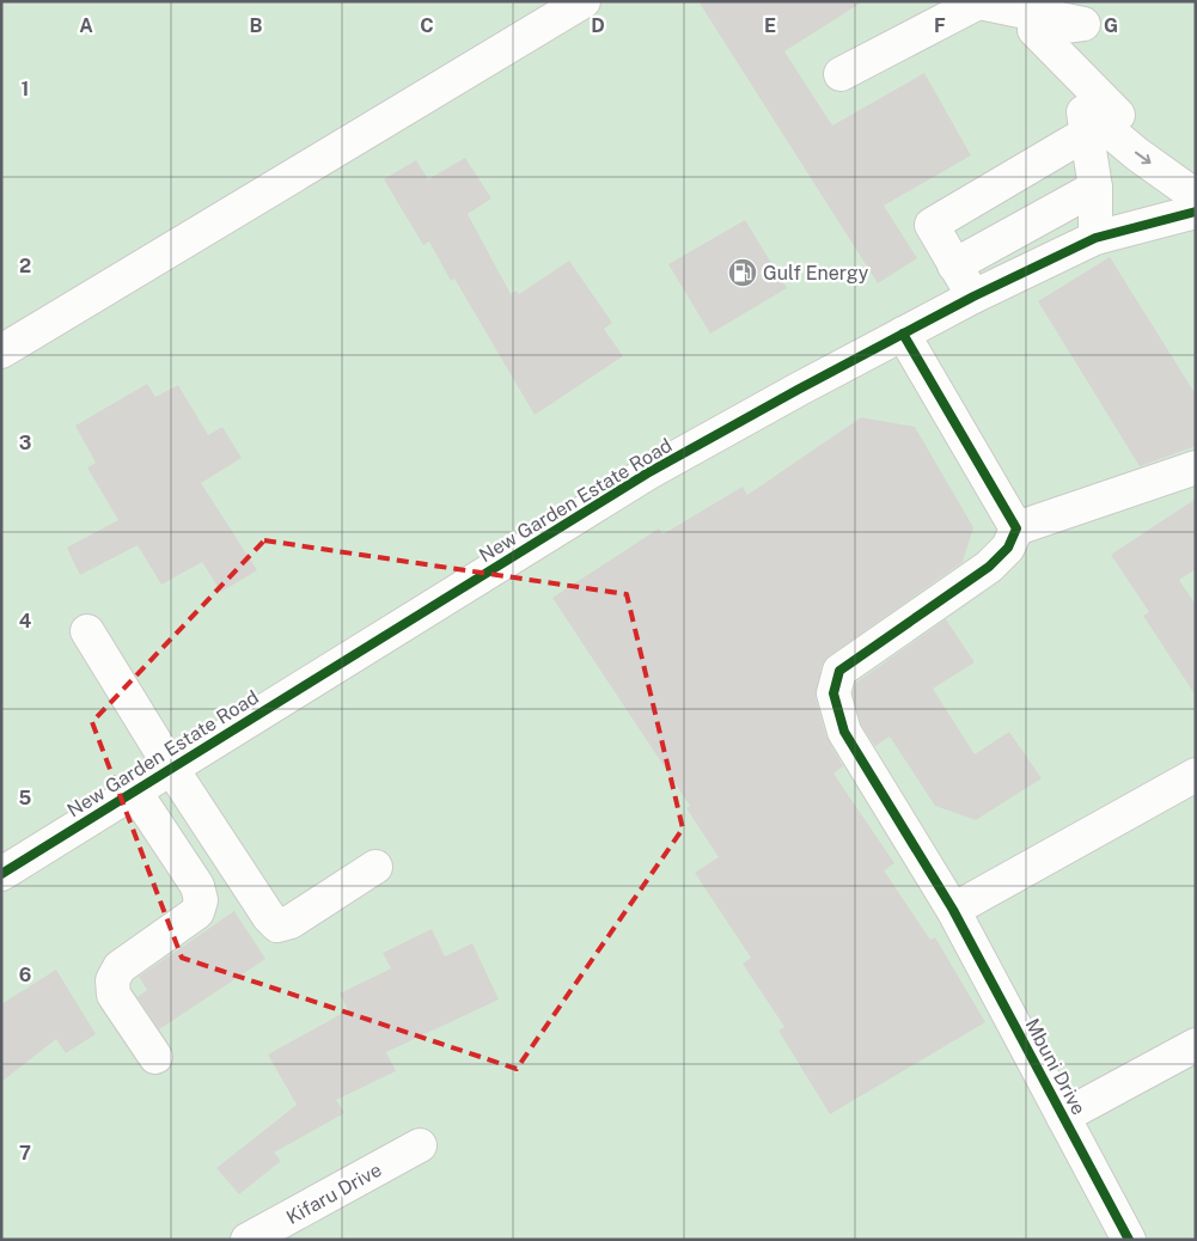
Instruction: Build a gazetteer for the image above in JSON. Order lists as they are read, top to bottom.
{
  "streets": {
    "street": ["New Garden Estate Road", "Mbuni Drive", "Kifaru Drive"]
  },
  "places": {
    "fuel station": ["Gulf Energy"]
  },
  "grid": {
    "columns": [
      "A",
      "B",
      "C",
      "D",
      "E",
      "F",
      "G"
    ],
    "rows": [
      "1",
      "2",
      "3",
      "4",
      "5",
      "6",
      "7"
    ]
  }
}
